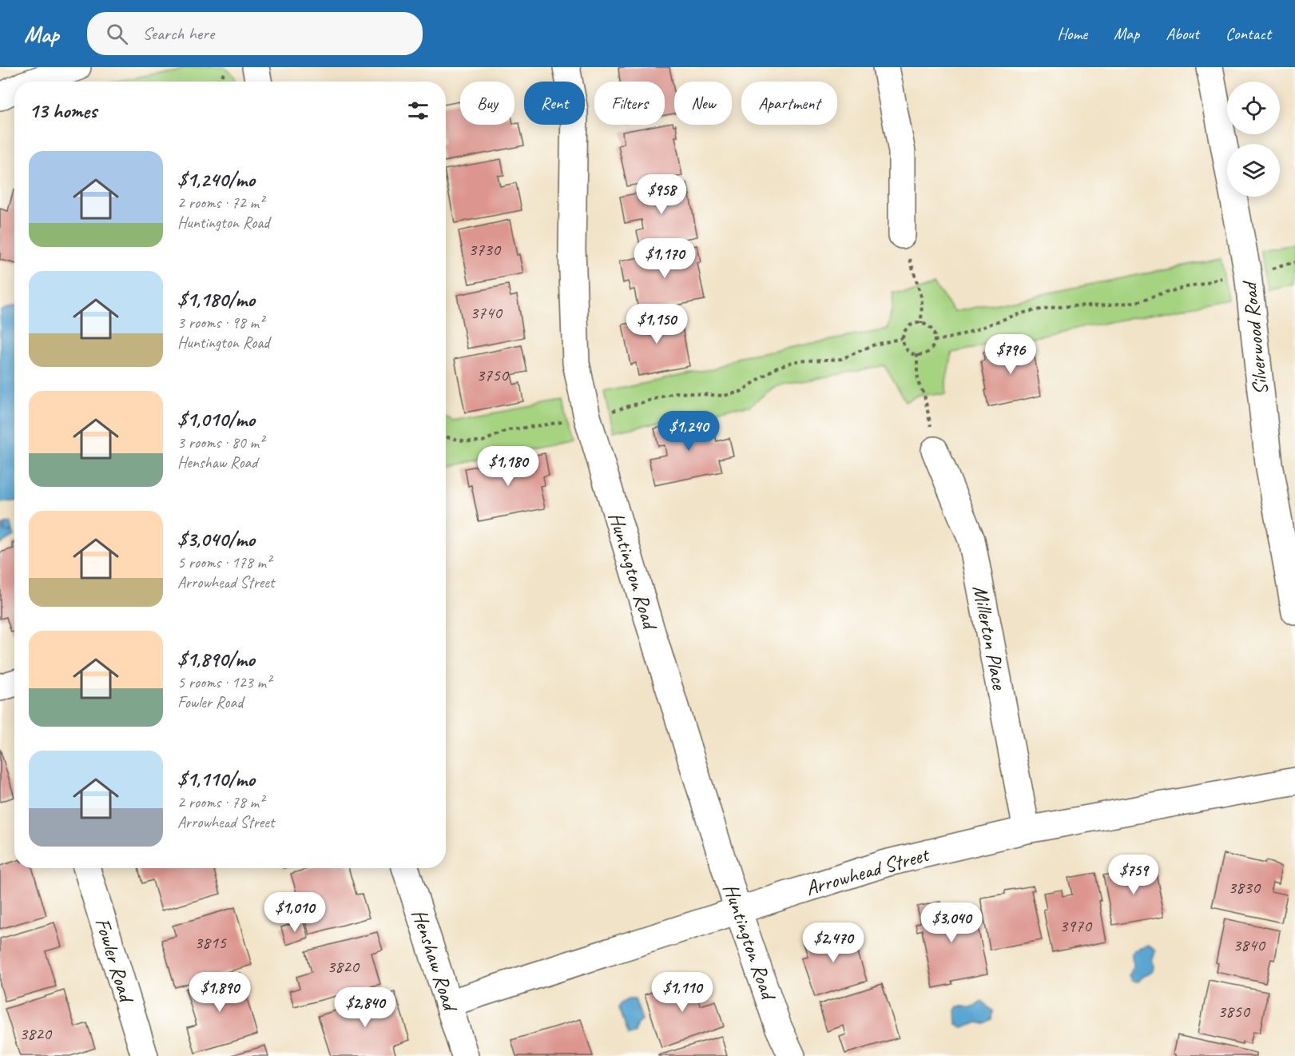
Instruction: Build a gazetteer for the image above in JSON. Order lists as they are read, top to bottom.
{
  "streets": {
    "street": [
      "Silverwood Road",
      "Huntington Road",
      "Millerton Place",
      "Arrowhead Street",
      "Fowler Road",
      "Henshaw Road"
    ]
  },
  "crossings": [
    ["Huntington Road", "Arrowhead Street"],
    ["Millerton Place", "Arrowhead Street"],
    ["Arrowhead Street", "Henshaw Road"]
  ],
  "house_numbers": [
    "3730",
    "3740",
    "3750",
    "3830",
    "3970",
    "3815",
    "3840",
    "3820",
    "3850",
    "3820"
  ],
  "page": {
    "header": "Map",
    "search": "Search here",
    "nav": [
      "Home",
      "Map",
      "About",
      "Contact"
    ],
    "chip": [
      "Buy",
      "Rent",
      "Filters",
      "New",
      "Apartment"
    ],
    "heading": "13 homes",
    "list": [
      {
        "name": "$1,240/mo",
        "note": "2 rooms · 72 m² · Huntington Road"
      },
      {
        "name": "$1,180/mo",
        "note": "3 rooms · 98 m² · Huntington Road"
      },
      {
        "name": "$1,010/mo",
        "note": "3 rooms · 80 m² · Henshaw Road"
      },
      {
        "name": "$3,040/mo",
        "note": "5 rooms · 178 m² · Arrowhead Street"
      },
      {
        "name": "$1,890/mo",
        "note": "5 rooms · 123 m² · Fowler Road"
      },
      {
        "name": "$1,110/mo",
        "note": "2 rooms · 78 m² · Arrowhead Street"
      }
    ],
    "price": [
      "$958",
      "$1,170",
      "$1,150",
      "$796",
      "$1,240",
      "$1,180",
      "$759",
      "$1,010",
      "$3,040",
      "$2,470",
      "$1,890",
      "$1,110",
      "$2,840"
    ]
  }
}
